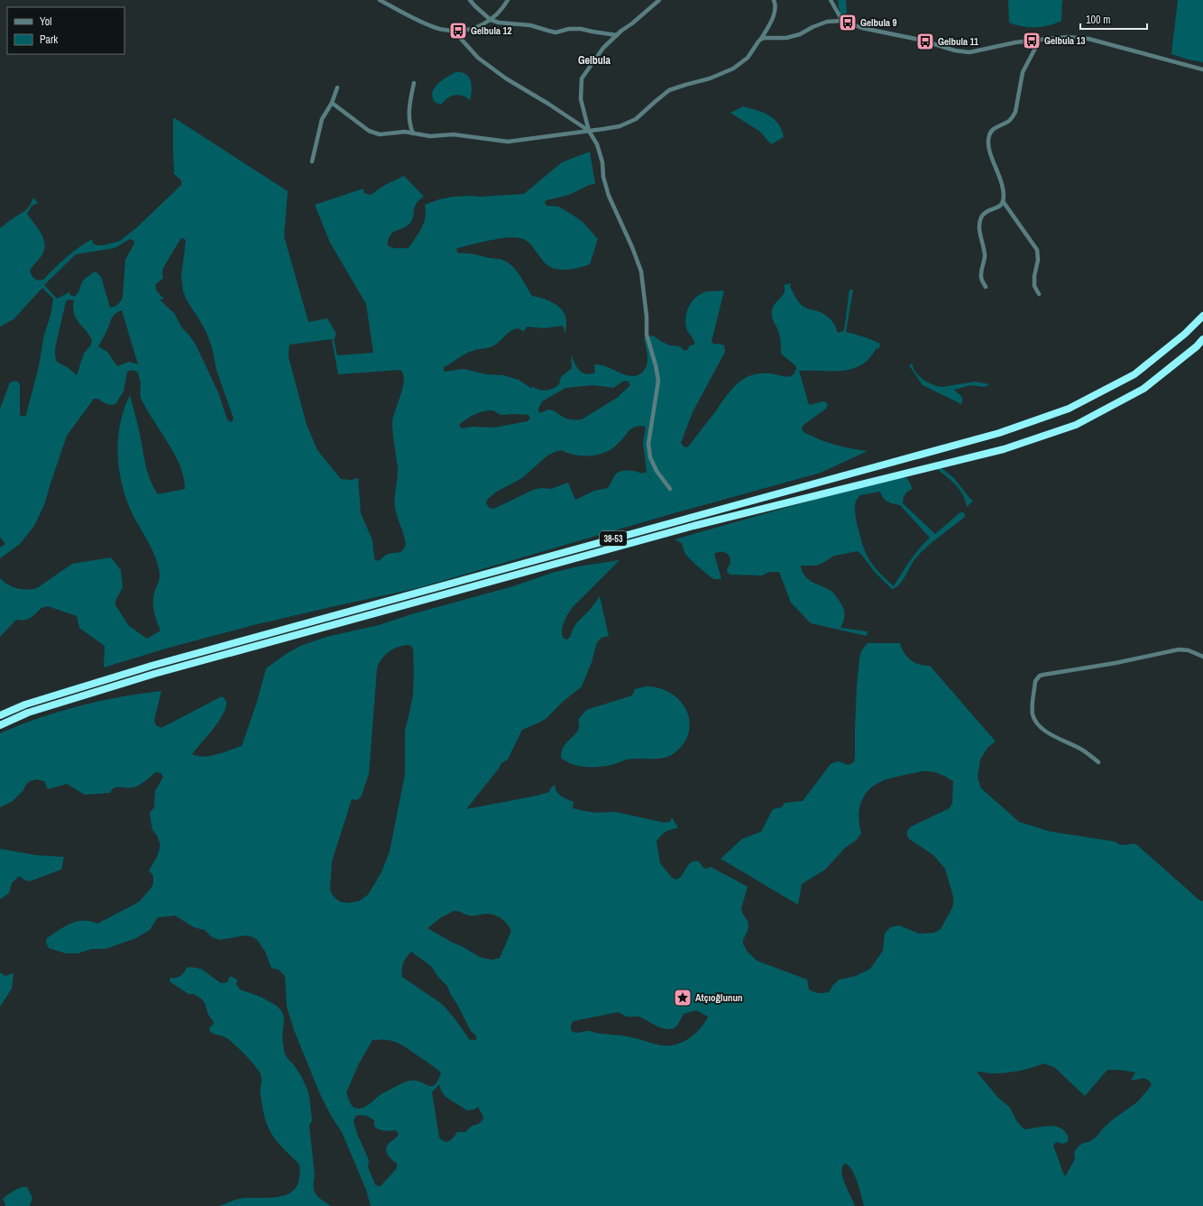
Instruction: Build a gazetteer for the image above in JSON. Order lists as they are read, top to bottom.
{
  "streets": {
    "highway": ["38-53"]
  },
  "districts": ["Gelbula"],
  "places": {
    "bus stop": [
      "Gelbula 9",
      "Gelbula 12",
      "Gelbula 13",
      "Gelbula 11"
    ],
    "place": ["Atçıoğlunun"]
  },
  "legend": ["Yol", "Park"],
  "scale_bar": "100 m"
}
